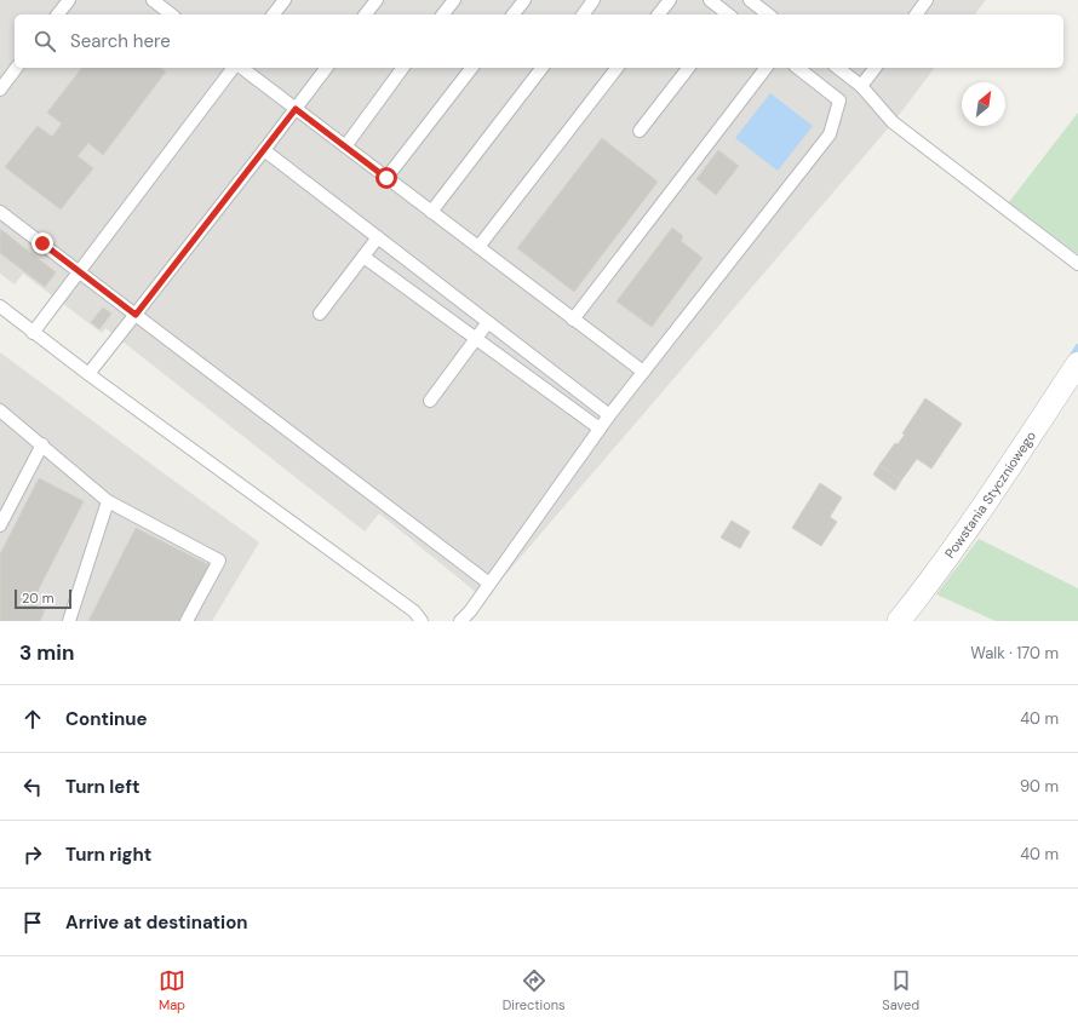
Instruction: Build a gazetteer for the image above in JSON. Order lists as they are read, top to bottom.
{
  "streets": {
    "street": ["Powstania Styczniowego"]
  },
  "scale_bar": "20 m",
  "north": "top right",
  "page": {
    "search": "Search here",
    "scale": "20 m",
    "heading": ["3 min", "Walk · 170 m"],
    "list": [
      ["Continue", "40 m"],
      ["Turn left", "90 m"],
      ["Turn right", "40 m"],
      "Arrive at destination"
    ],
    "nav": ["Map", "Directions", "Saved"]
  }
}
